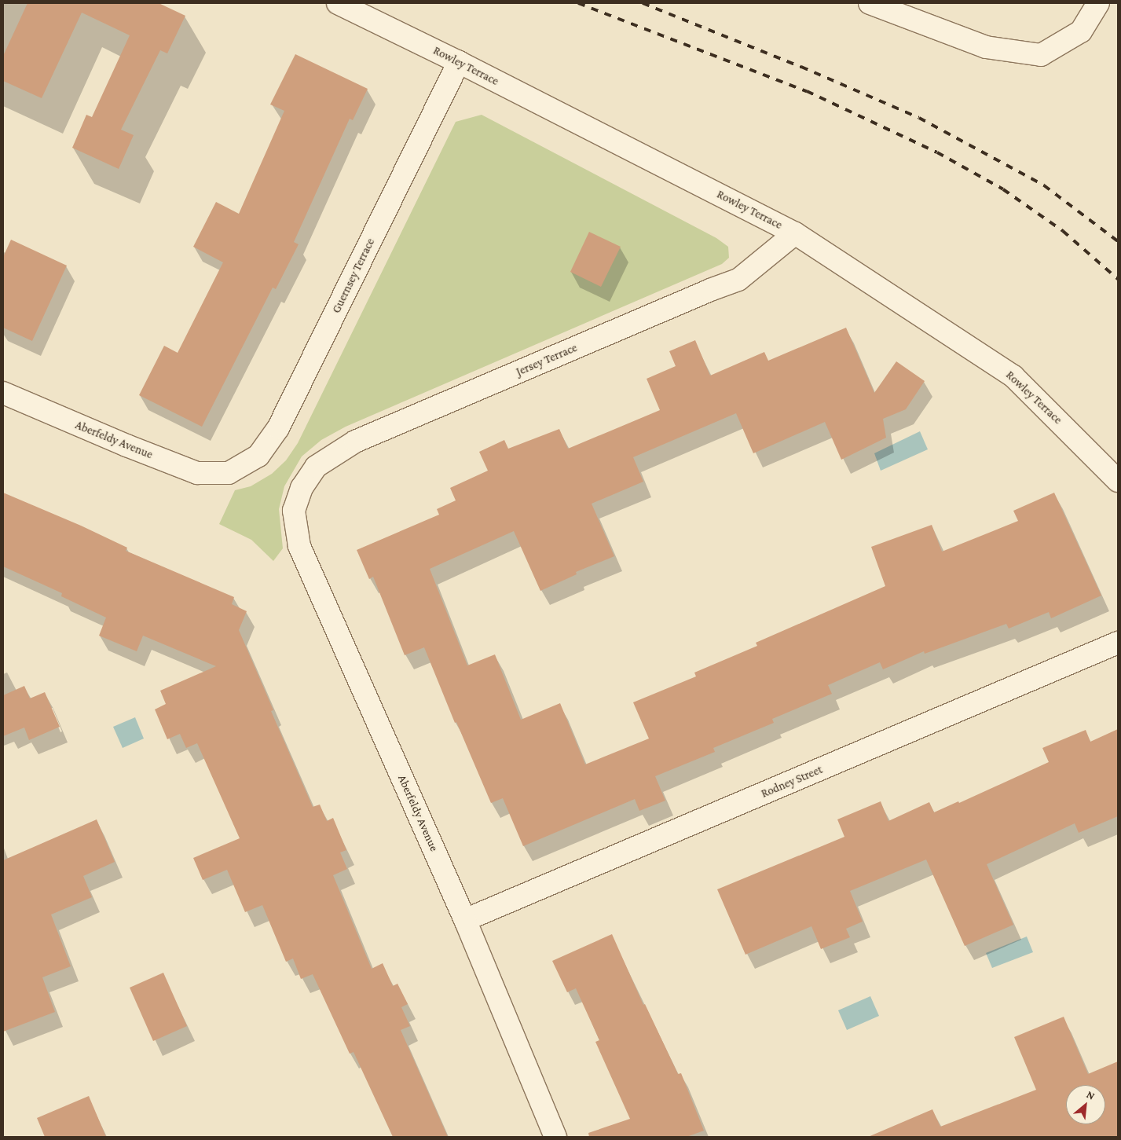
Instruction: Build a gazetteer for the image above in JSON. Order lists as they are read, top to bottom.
{
  "streets": {
    "street": [
      "Rowley Terrace",
      "Guernsey Terrace",
      "Jersey Terrace",
      "Aberfeldy Avenue",
      "Rodney Street"
    ]
  },
  "crossings": [
    ["Rowley Terrace", "Guernsey Terrace"],
    ["Rowley Terrace", "Jersey Terrace"],
    ["Guernsey Terrace", "Aberfeldy Avenue"],
    ["Jersey Terrace", "Aberfeldy Avenue"],
    ["Aberfeldy Avenue", "Rodney Street"]
  ],
  "north": "top right"
}
